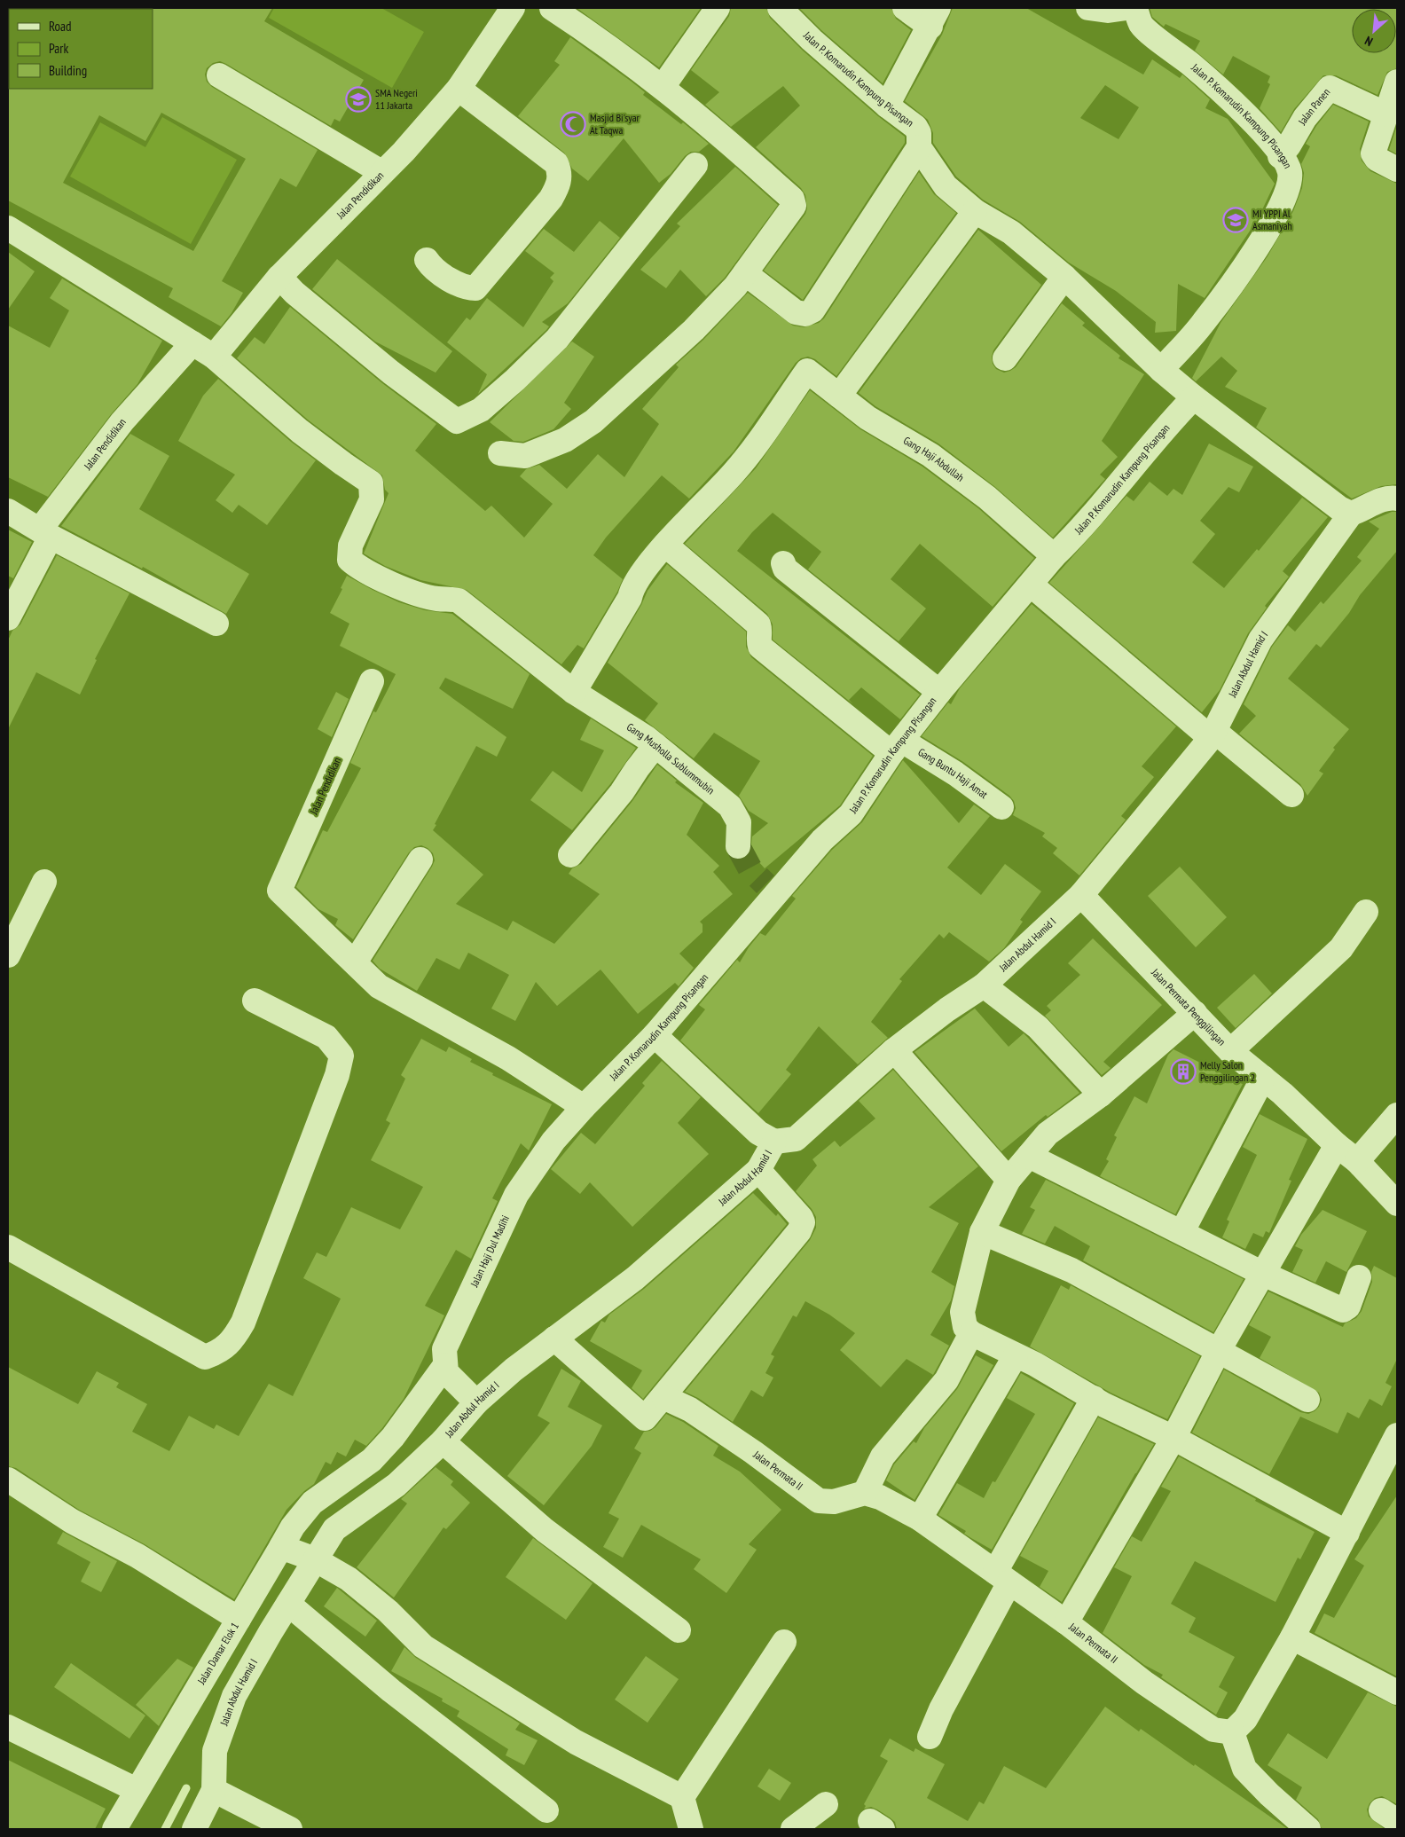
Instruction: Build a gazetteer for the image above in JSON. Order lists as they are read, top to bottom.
{
  "streets": {
    "street": [
      "Jalan P. Komarudin Kampung Pisangan",
      "Jalan Panen",
      "Jalan Pendidikan",
      "Gang Haji Abdullah",
      "Jalan Abdul Hamid I",
      "Gang Musholla Sublummubin",
      "Gang Buntu Haji Amat",
      "Jalan Permata Penggilingan",
      "Jalan Haji Dul Madihi",
      "Jalan Permata II",
      "Jalan Damar Elok 1"
    ]
  },
  "crossings": [
    ["Jalan P. Komarudin Kampung Pisangan", "Jalan Panen"],
    ["Jalan P. Komarudin Kampung Pisangan", "Gang Haji Abdullah"],
    ["Jalan P. Komarudin Kampung Pisangan", "Jalan Abdul Hamid I"],
    ["Jalan P. Komarudin Kampung Pisangan", "Gang Buntu Haji Amat"],
    ["Jalan P. Komarudin Kampung Pisangan", "Jalan Haji Dul Madihi"],
    ["Jalan Pendidikan", "Gang Musholla Sublummubin"],
    ["Gang Haji Abdullah", "Gang Buntu Haji Amat"],
    ["Jalan Abdul Hamid I", "Jalan Permata Penggilingan"],
    ["Jalan Haji Dul Madihi", "Jalan Damar Elok 1"]
  ],
  "places": {
    "school or university": ["SMA Negeri 11 Jakarta", "MI YPPI Al Asmaniyah"],
    "mosque": ["Masjid Bi'syar At Taqwa"],
    "building": ["Melly Salon Penggilingan 2"]
  },
  "legend": ["Road", "Park", "Building"],
  "north": "bottom left"
}
